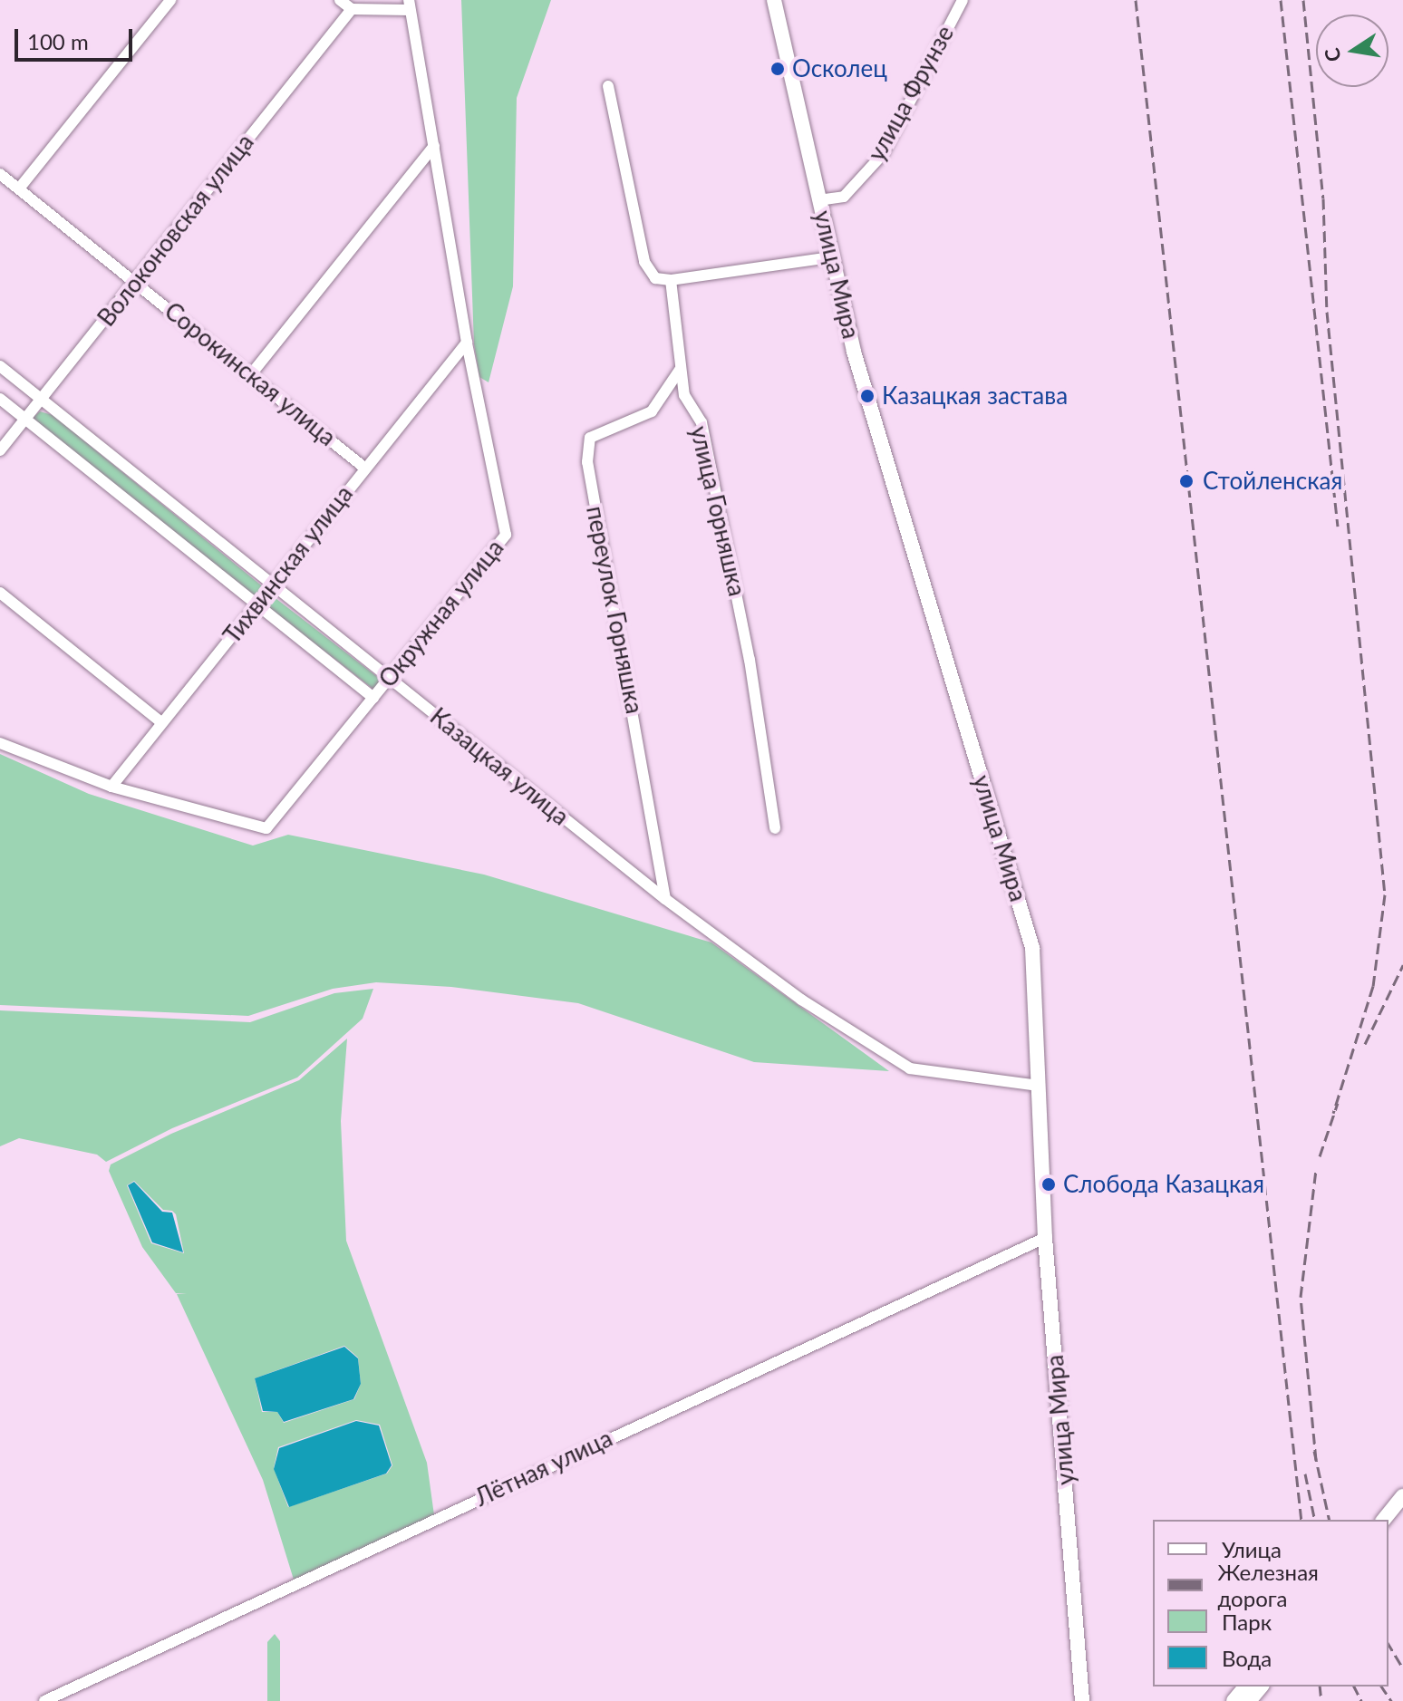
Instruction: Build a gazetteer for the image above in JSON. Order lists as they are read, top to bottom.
{
  "streets": {
    "main road": ["улица Мира"],
    "street": [
      "улица Фрунзе",
      "Волоконовская улица",
      "Сорокинская улица",
      "улица Горняшка",
      "Тихвинская улица",
      "переулок Горняшка",
      "Окружная улица",
      "Казацкая улица",
      "Лётная улица"
    ]
  },
  "crossings": [
    ["улица Фрунзе", "улица Мира"],
    ["Волоконовская улица", "Сорокинская улица"],
    ["Волоконовская улица", "Казацкая улица"],
    ["улица Мира", "Казацкая улица"],
    ["улица Мира", "Лётная улица"],
    ["Сорокинская улица", "Тихвинская улица"],
    ["улица Горняшка", "переулок Горняшка"],
    ["Тихвинская улица", "Окружная улица"],
    ["Тихвинская улица", "Казацкая улица"],
    ["переулок Горняшка", "Казацкая улица"],
    ["Окружная улица", "Казацкая улица"]
  ],
  "places": [
    "Осколец",
    "Казацкая застава",
    "Стойленская",
    "Слобода Казацкая"
  ],
  "legend": [
    "Улица",
    "Железная дорога",
    "Парк",
    "Вода"
  ],
  "scale_bar": "100 m",
  "north": "left"
}
